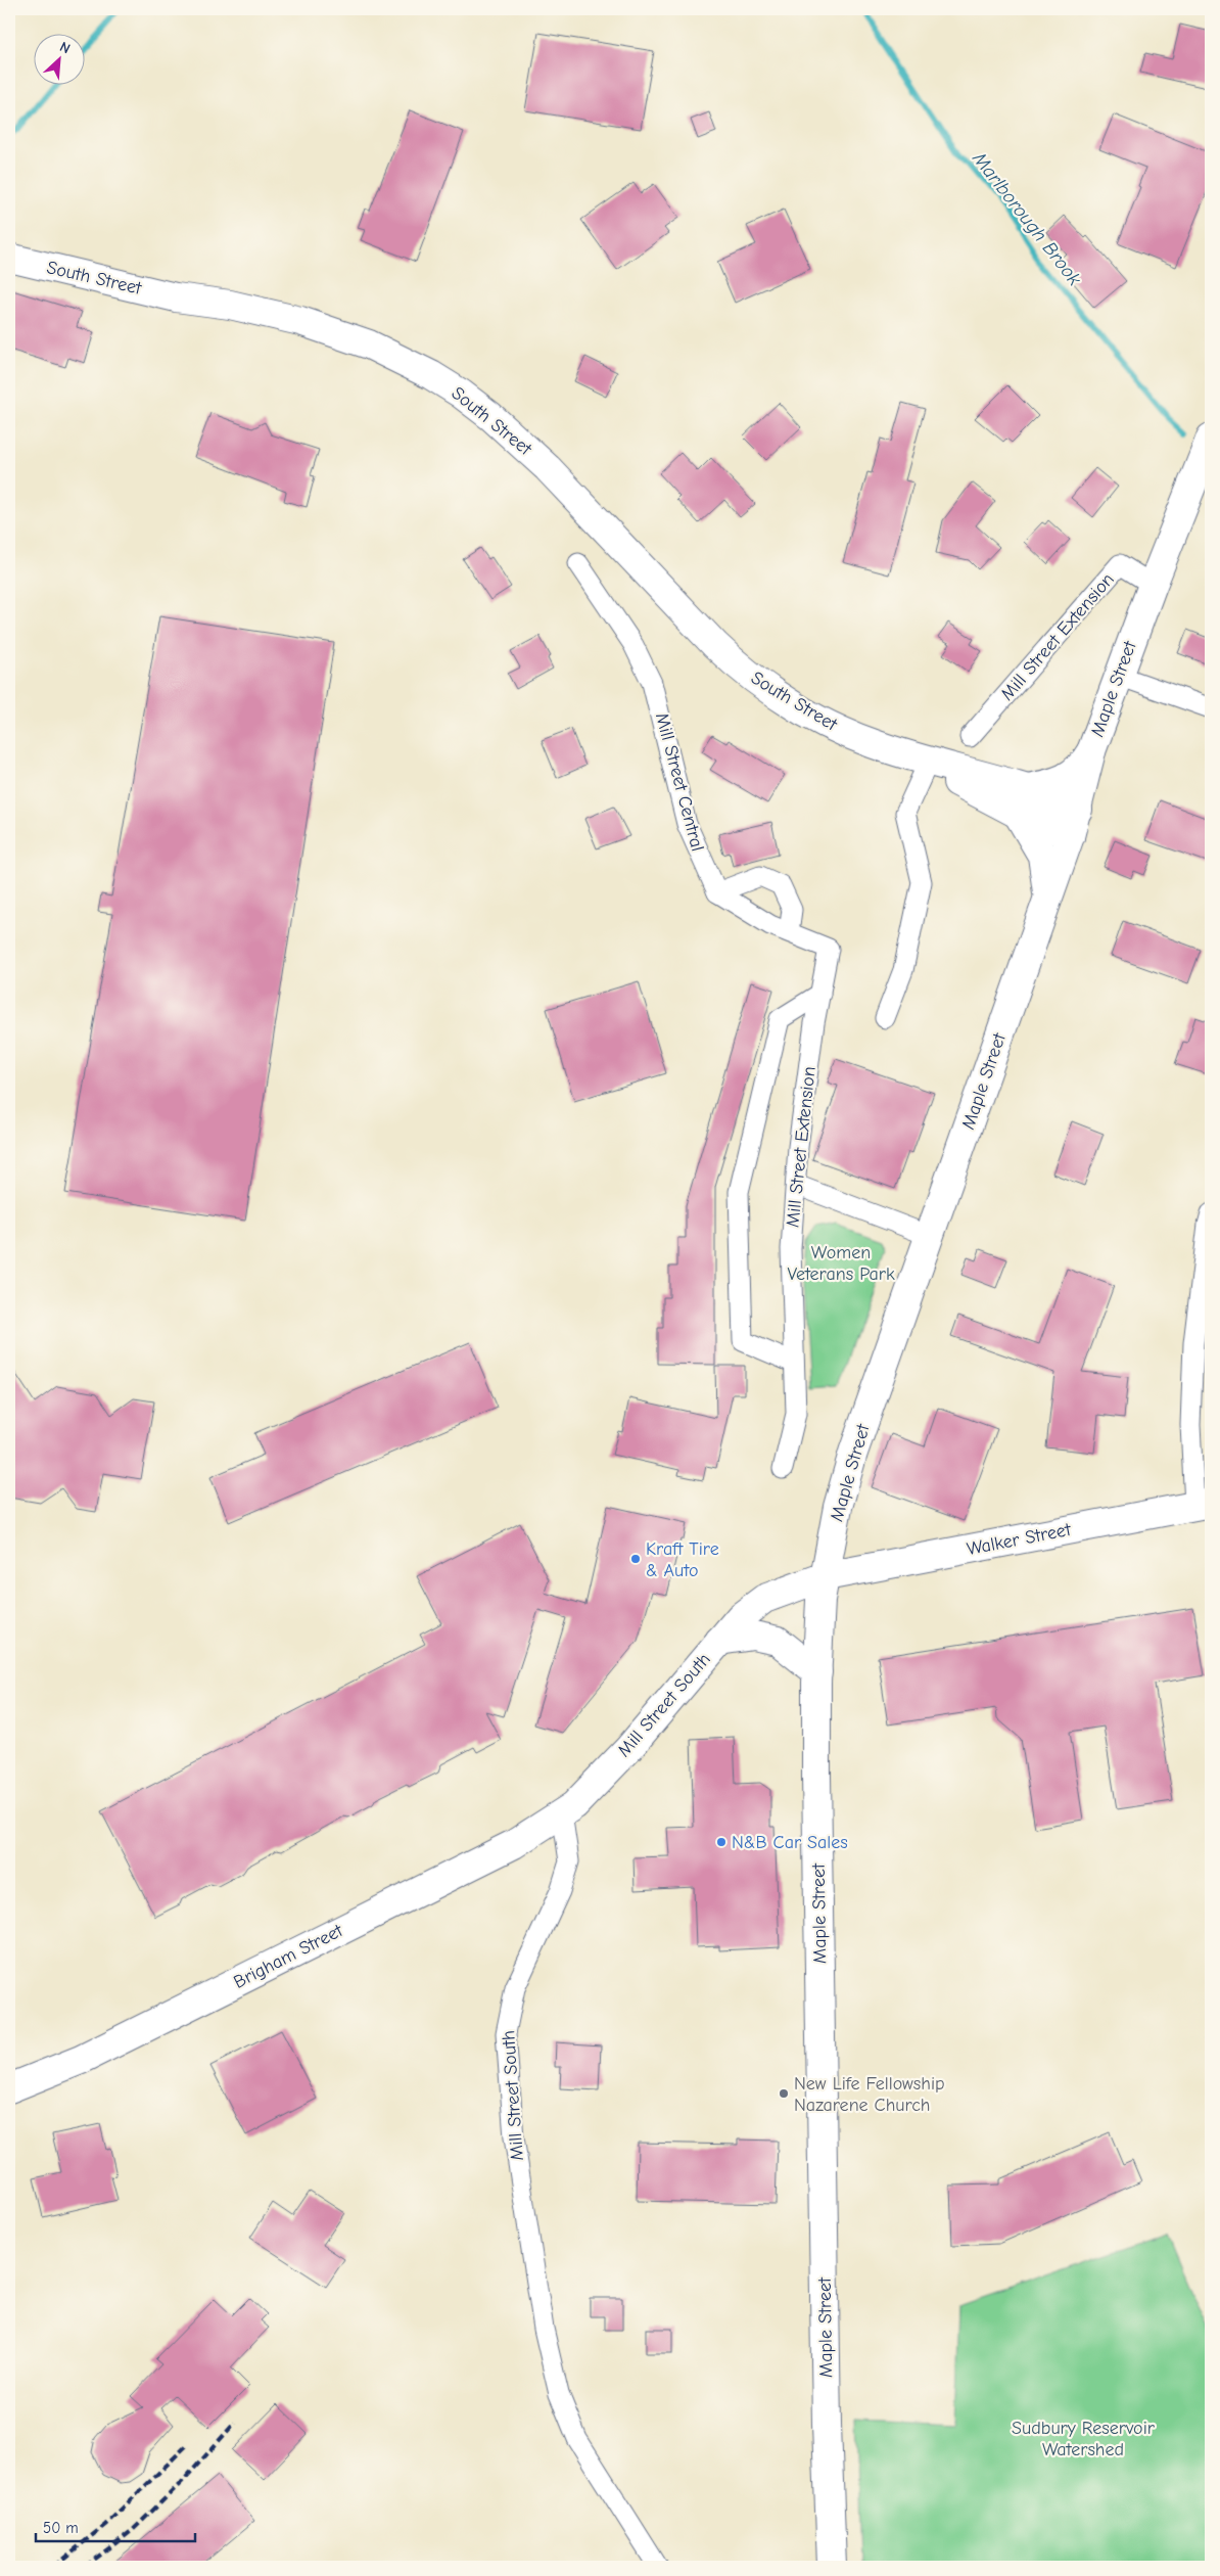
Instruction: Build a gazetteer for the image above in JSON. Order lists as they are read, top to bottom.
{
  "streets": {
    "main road": [
      "South Street",
      "Maple Street",
      "Walker Street",
      "Mill Street South",
      "Brigham Street"
    ],
    "street": ["Mill Street Extension", "Mill Street Central"]
  },
  "crossings": [
    ["South Street", "Maple Street"],
    ["Mill Street Extension", "Maple Street"],
    ["Maple Street", "Walker Street"],
    ["Maple Street", "Mill Street South"],
    ["Walker Street", "Mill Street South"],
    ["Mill Street South", "Brigham Street"]
  ],
  "water": ["Marlborough Brook"],
  "parks": ["Women Veterans Park", "Sudbury Reservoir Watershed"],
  "places": ["Kraft Tire & Auto", "N&B Car Sales", "New Life Fellowship Nazarene Church"],
  "scale_bar": "50 m",
  "north": "top right"
}
